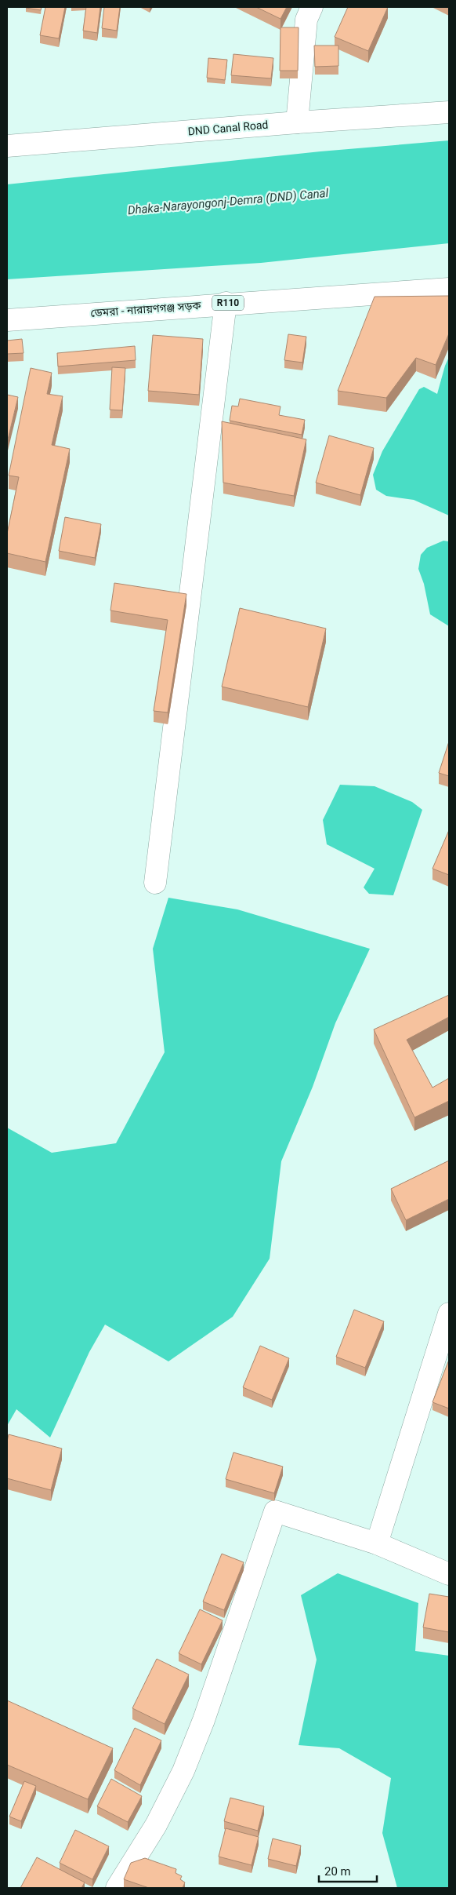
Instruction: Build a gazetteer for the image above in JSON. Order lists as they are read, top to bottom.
{
  "streets": {
    "street": ["DND Canal Road", "R110", "ডেমরা - নারায়ণগঞ্জ সড়ক"]
  },
  "water": ["Dhaka-Narayongonj-Demra (DND) Canal"],
  "scale_bar": "20 m"
}
